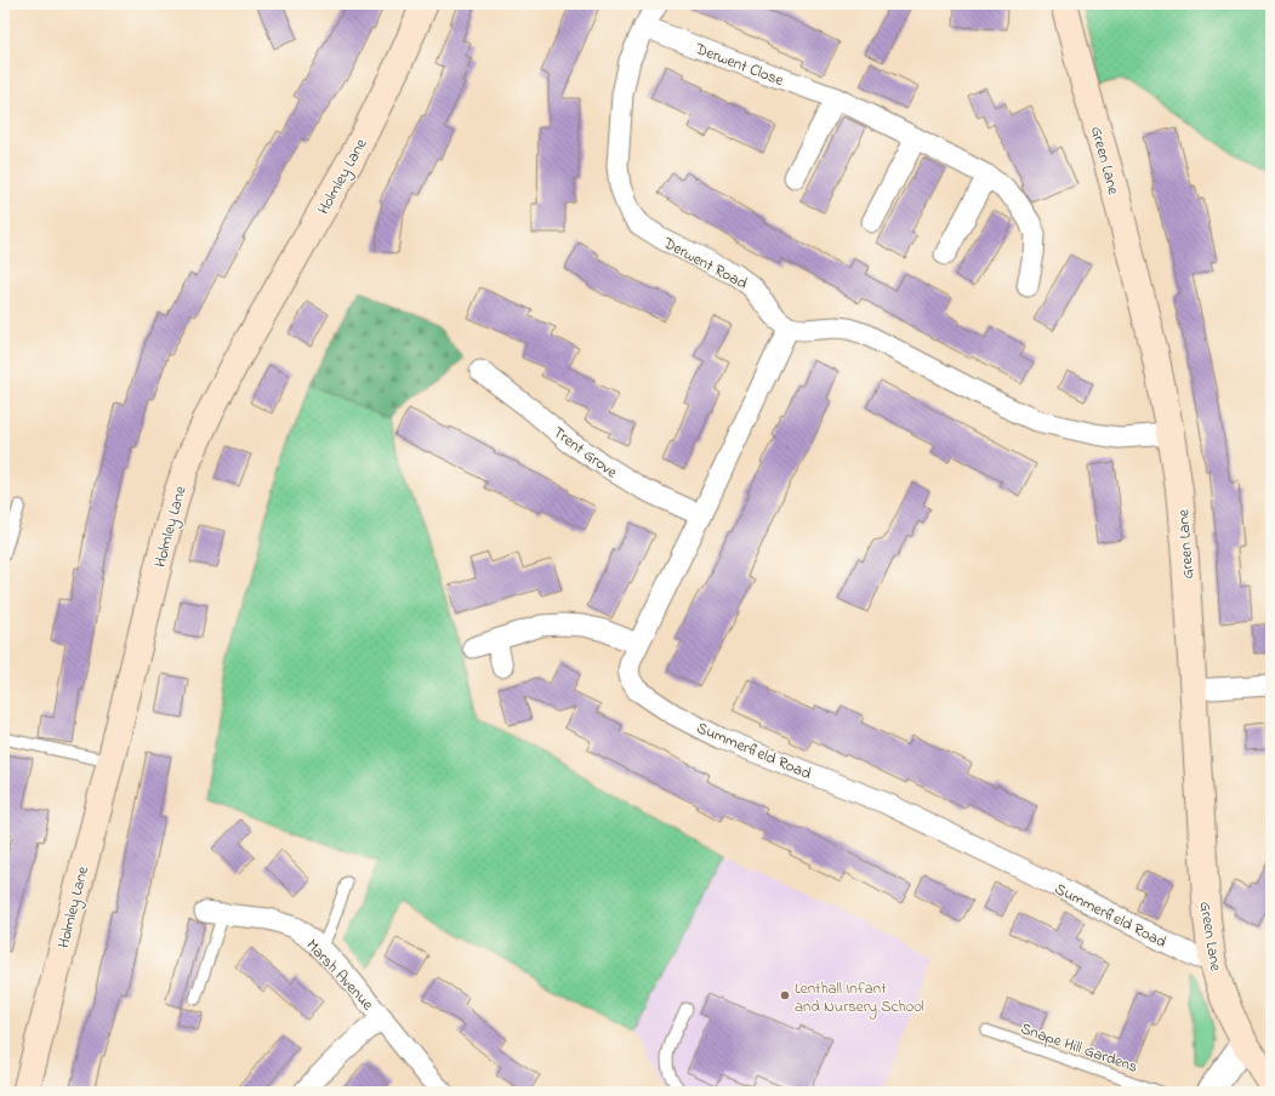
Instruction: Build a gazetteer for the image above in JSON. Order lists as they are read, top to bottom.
{
  "streets": {
    "main road": ["Green Lane", "Holmley Lane"],
    "street": [
      "Derwent Close",
      "Derwent Road",
      "Trent Grove",
      "Summerfield Road",
      "Marsh Avenue"
    ],
    "lane": ["Snape Hill Gardens"]
  },
  "crossings": [
    ["Derwent Close", "Derwent Road"],
    ["Green Lane", "Summerfield Road"],
    ["Derwent Road", "Summerfield Road"],
    ["Trent Grove", "Summerfield Road"]
  ],
  "places": ["Lenthall Infant and Nursery School"]
}
